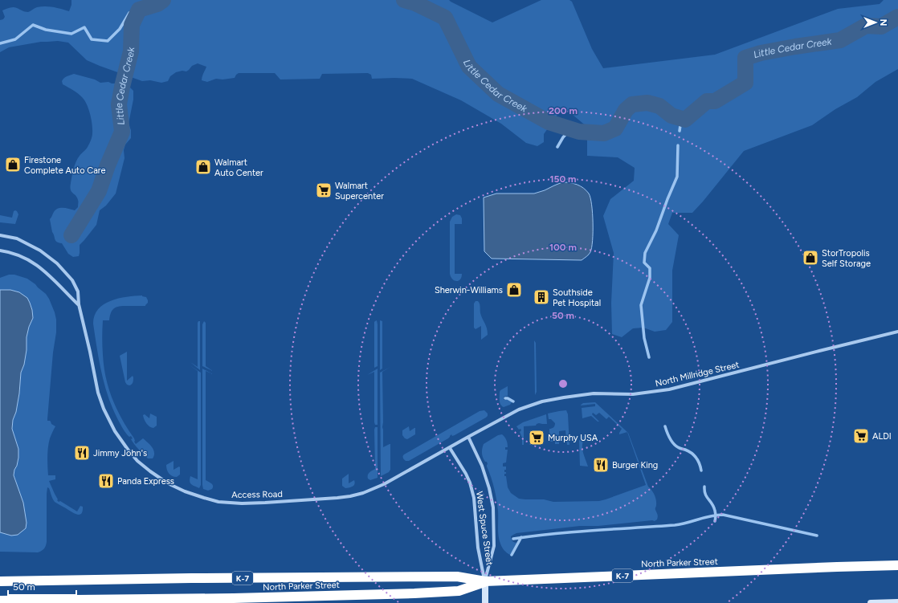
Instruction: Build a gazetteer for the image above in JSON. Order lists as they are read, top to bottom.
{
  "streets": {
    "highway": ["North Parker Street", "K-7"],
    "street": ["North Millridge Street", "Access Road", "West Spuce Street"]
  },
  "crossings": [
    ["North Millridge Street", "Access Road"],
    ["North Millridge Street", "West Spuce Street"],
    ["Access Road", "West Spuce Street"],
    ["West Spuce Street", "North Parker Street"]
  ],
  "water": ["Little Cedar Creek"],
  "places": {
    "shop": [
      "Firestone Complete Auto Care",
      "Walmart Auto Center",
      "StorTropolis Self Storage",
      "Sherwin-Williams"
    ],
    "supermarket": ["Walmart Supercenter", "ALDI", "Murphy USA"],
    "building": ["Southside Pet Hospital"],
    "restaurant": ["Jimmy John's", "Burger King", "Panda Express"]
  },
  "scale_bar": "50 m",
  "north": "right",
  "rings": [
    "200 m",
    "150 m",
    "100 m",
    "50 m"
  ]
}
